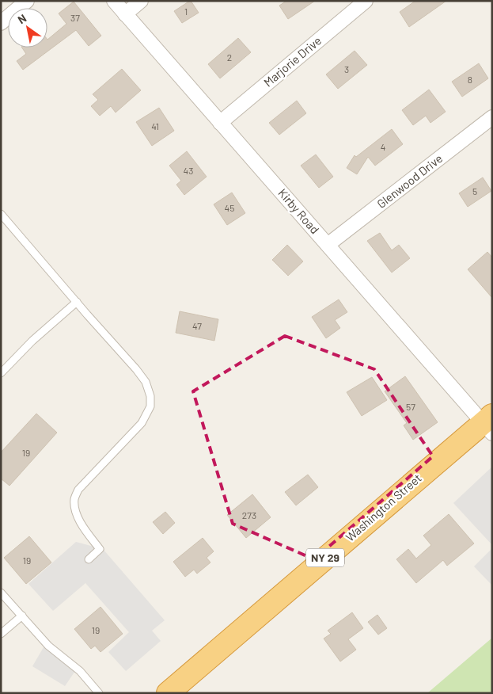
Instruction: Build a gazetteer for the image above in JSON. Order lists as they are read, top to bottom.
{
  "streets": {
    "highway": ["Washington Street", "NY 29"],
    "street": ["Marjorie Drive", "Glenwood Drive", "Kirby Road"]
  },
  "crossings": [
    ["Marjorie Drive", "Kirby Road"],
    ["Glenwood Drive", "Kirby Road"],
    ["Kirby Road", "Washington Street"]
  ],
  "house_numbers": [
    "1",
    "37",
    "2",
    "3",
    "8",
    "41",
    "4",
    "43",
    "5",
    "45",
    "47",
    "57",
    "19",
    "273",
    "19",
    "19"
  ],
  "north": "top left"
}
